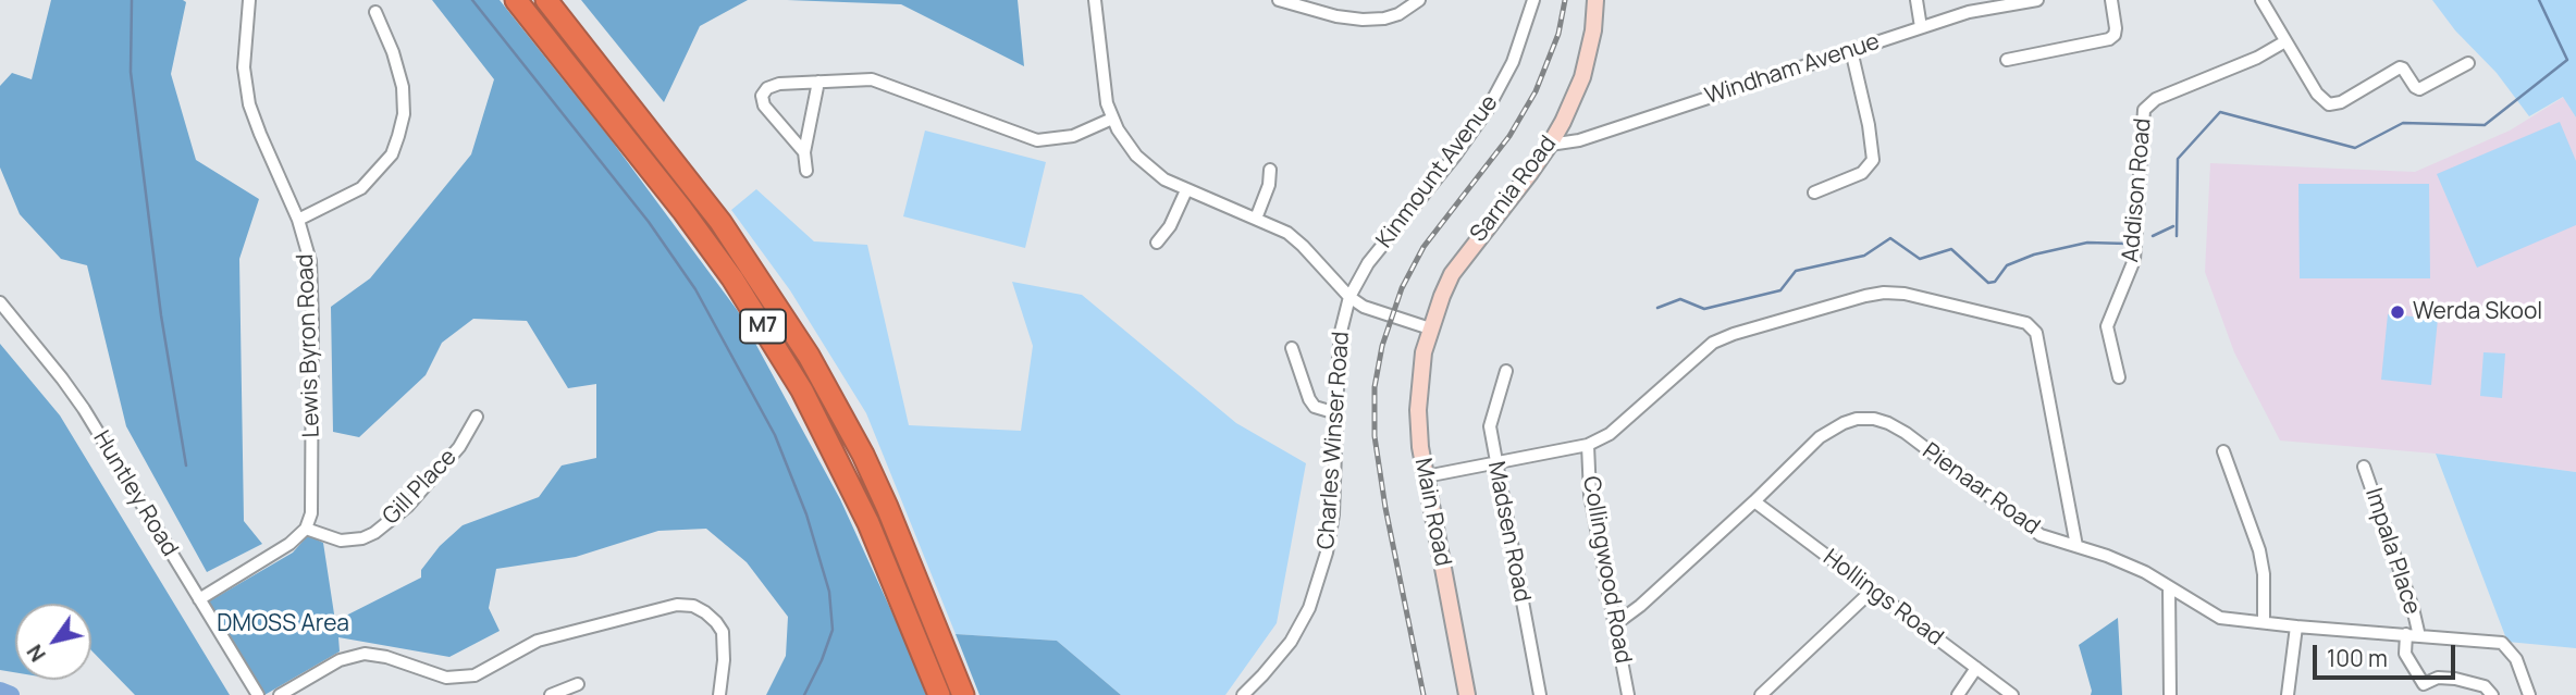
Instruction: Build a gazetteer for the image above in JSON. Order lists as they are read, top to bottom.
{
  "streets": {
    "highway": ["M7"],
    "main road": ["Sarnia Road", "Main Road"],
    "street": [
      "Windham Avenue",
      "Kinmount Avenue",
      "Addison Road",
      "Lewis Byron Road",
      "Charles Winser Road",
      "Gill Place",
      "Pienaar Road",
      "Huntley Road",
      "Madsen Road",
      "Impala Place",
      "Collingwood Road",
      "Hollings Road"
    ]
  },
  "crossings": [
    ["Windham Avenue", "Sarnia Road"],
    ["Kinmount Avenue", "Charles Winser Road"],
    ["Sarnia Road", "Main Road"],
    ["Lewis Byron Road", "Gill Place"],
    ["Pienaar Road", "Impala Place"],
    ["Pienaar Road", "Collingwood Road"],
    ["Pienaar Road", "Hollings Road"]
  ],
  "parks": ["DMOSS Area"],
  "places": ["Werda Skool"],
  "scale_bar": "100 m",
  "north": "bottom left"
}
